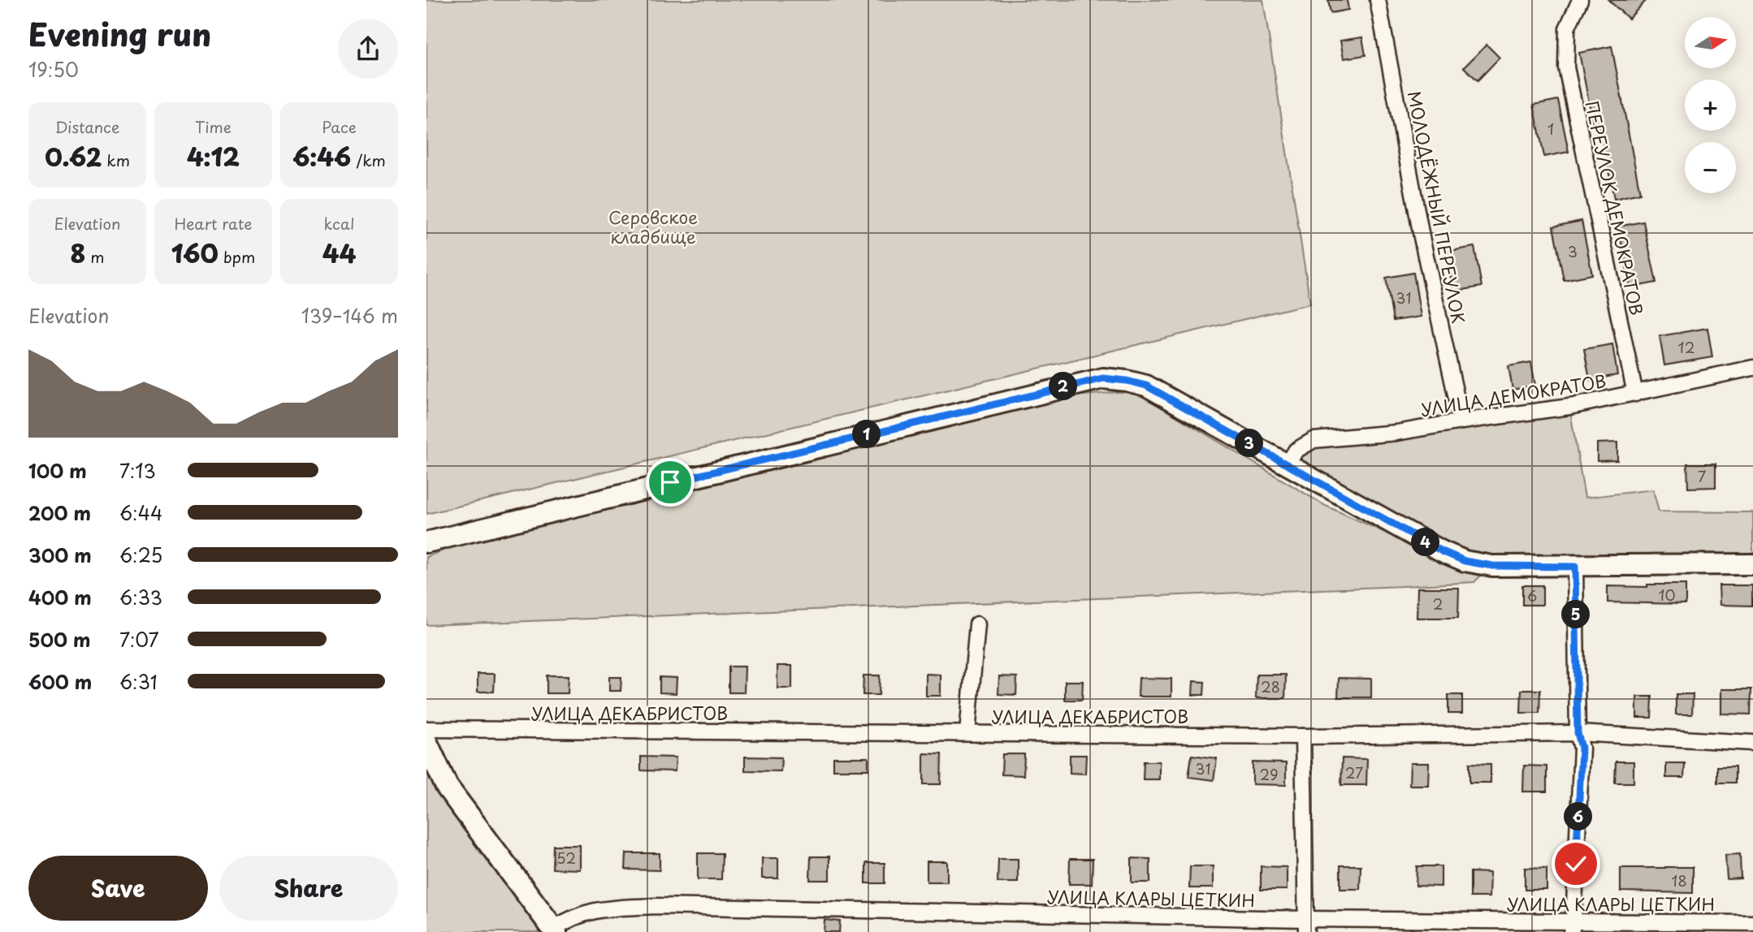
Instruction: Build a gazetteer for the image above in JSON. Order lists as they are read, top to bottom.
{
  "streets": {
    "street": [
      "МОЛОДЁЖНЫЙ ПЕРЕУЛОК",
      "ПЕРЕУЛОК ДЕМОКРАТОВ",
      "УЛИЦА ДЕМОКРАТОВ",
      "УЛИЦА ДЕКАБРИСТОВ",
      "УЛИЦА КЛАРЫ ЦЕТКИН"
    ]
  },
  "crossings": [
    ["МОЛОДЁЖНЫЙ ПЕРЕУЛОК", "УЛИЦА ДЕМОКРАТОВ"],
    ["ПЕРЕУЛОК ДЕМОКРАТОВ", "УЛИЦА ДЕМОКРАТОВ"]
  ],
  "parks": ["Серовское кладбище"],
  "house_numbers": [
    "1",
    "3",
    "31",
    "12",
    "7",
    "10",
    "6",
    "2",
    "28",
    "31",
    "27",
    "29",
    "52",
    "18"
  ],
  "north": "right",
  "page": {
    "heading": ["Evening run", "19:50"],
    "map_buttons": ["+", "−"],
    "stats": [
      ["Distance", "0.62 km"],
      ["Time", "4:12"],
      ["Pace", "6:46 /km"],
      ["Elevation", "8 m"],
      ["Heart rate", "160 bpm"],
      ["kcal", "44"]
    ],
    "chart": ["Elevation", "139–146 m"],
    "pins": [
      "2",
      "1",
      "3",
      "4",
      "5",
      "6"
    ],
    "list": [
      {
        "name": "100 m",
        "note": "7:13"
      },
      {
        "name": "200 m",
        "note": "6:44"
      },
      {
        "name": "300 m",
        "note": "6:25"
      },
      {
        "name": "400 m",
        "note": "6:33"
      },
      {
        "name": "500 m",
        "note": "7:07"
      },
      {
        "name": "600 m",
        "note": "6:31"
      }
    ],
    "buttons": ["Save", "Share"]
  }
}
